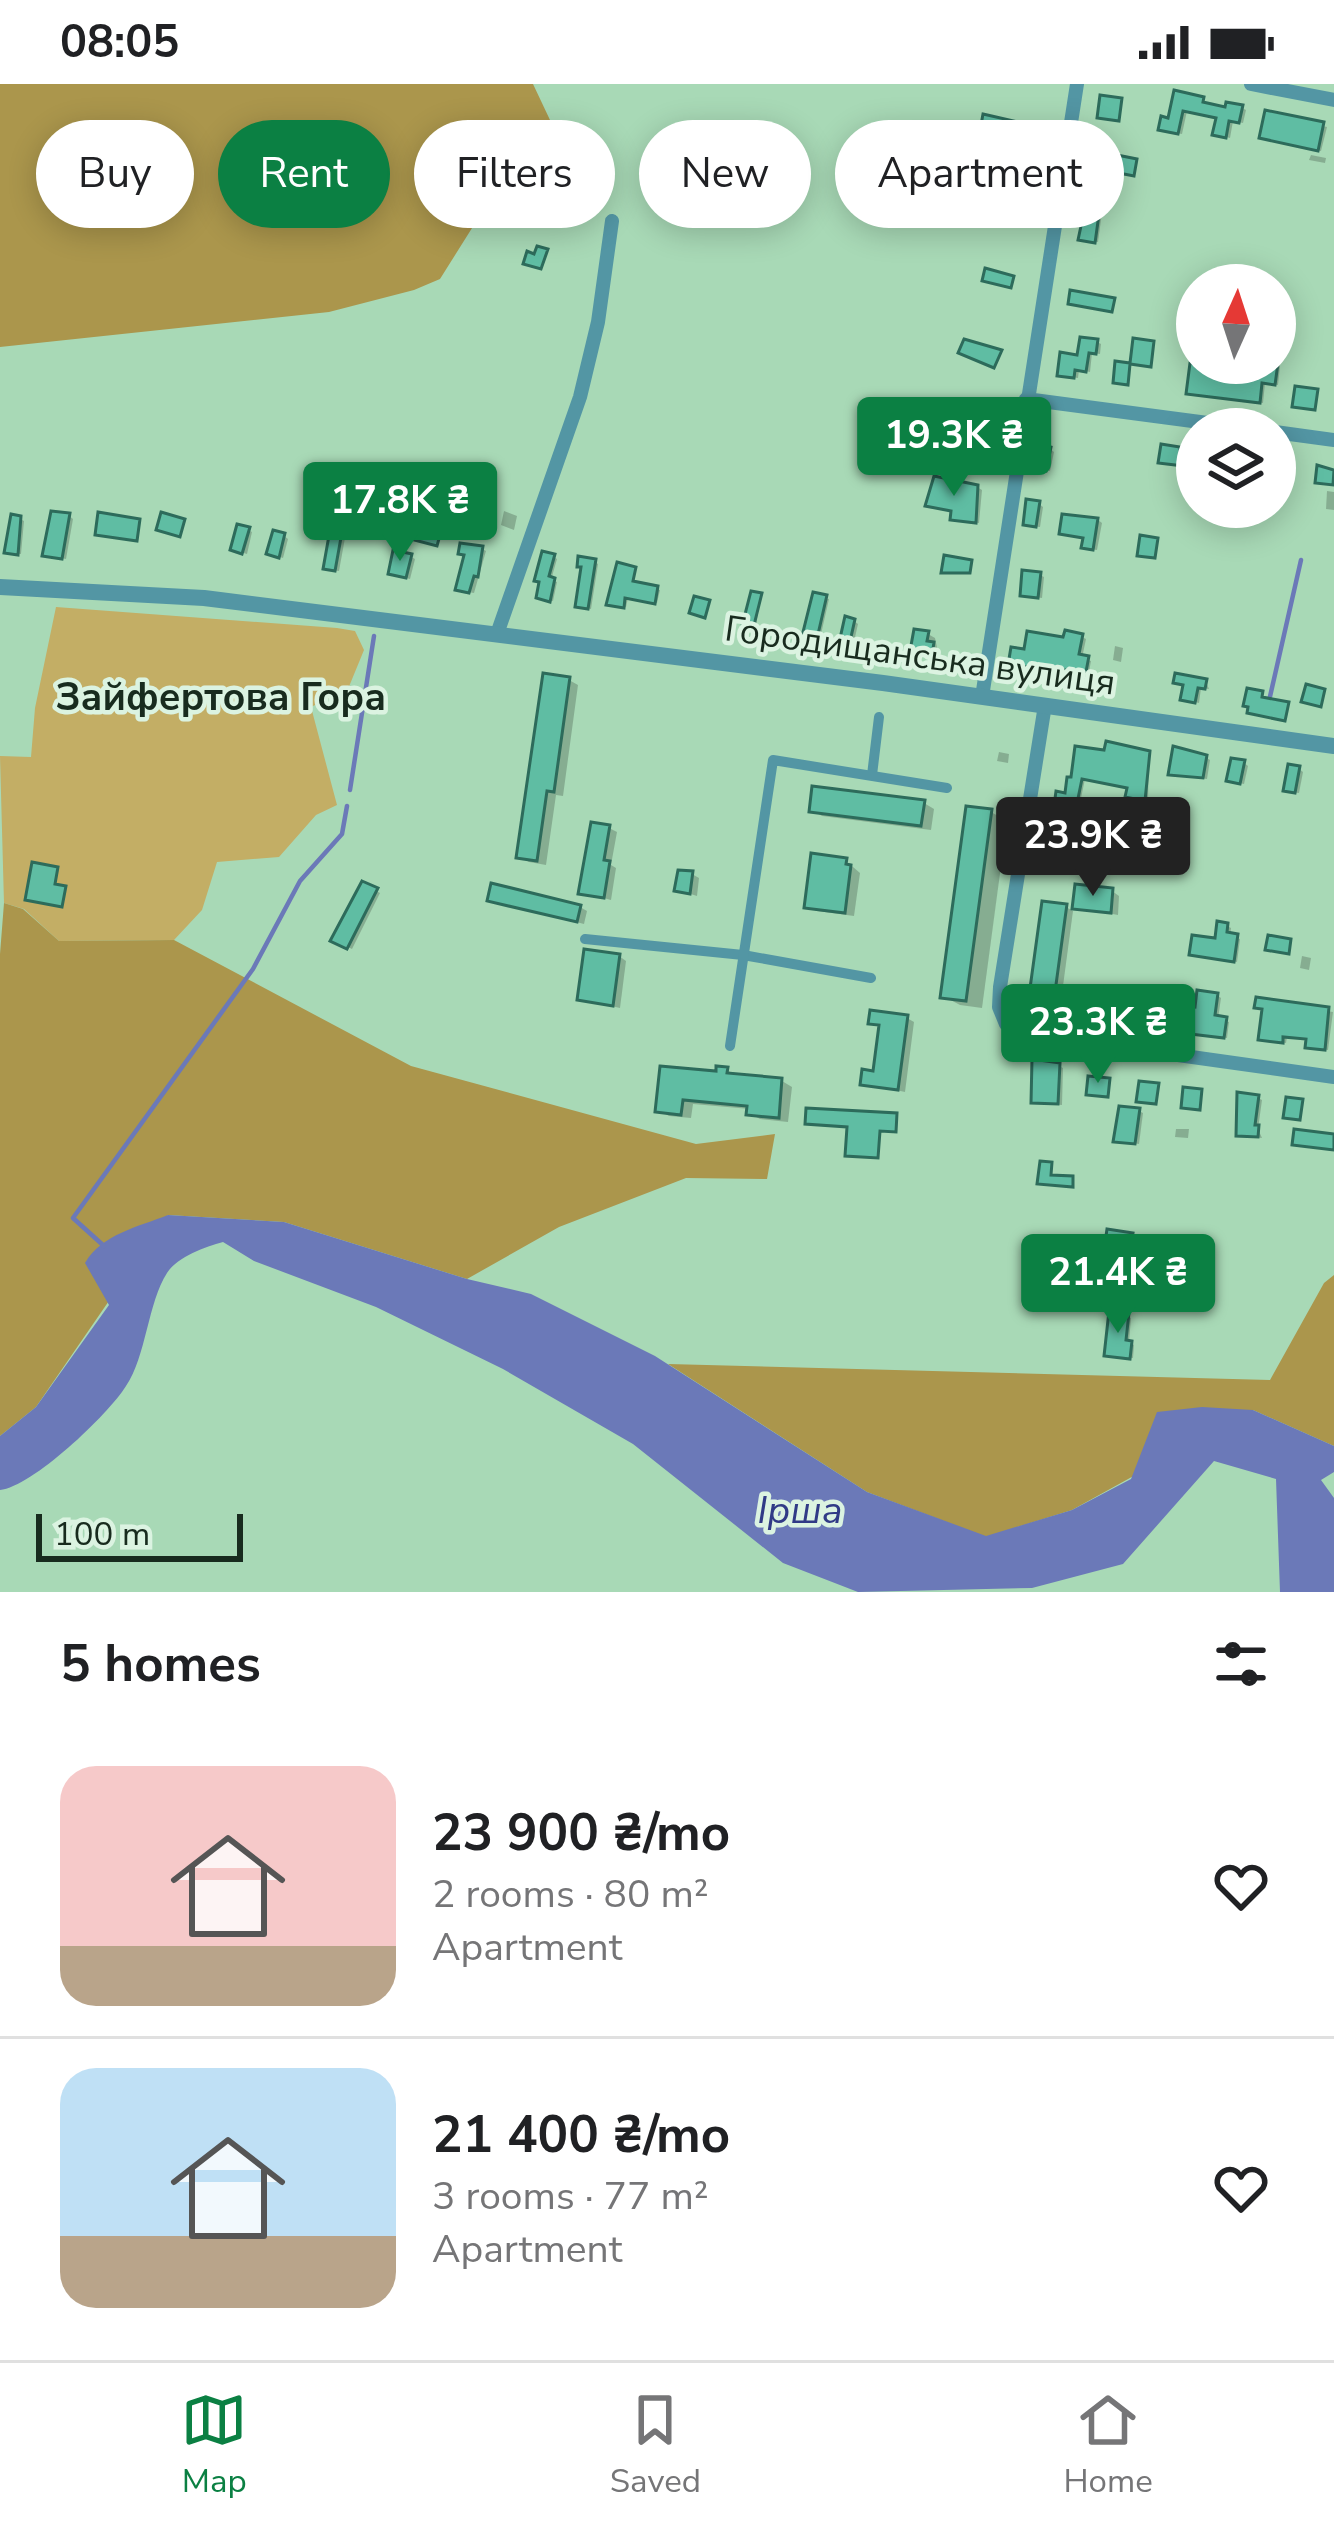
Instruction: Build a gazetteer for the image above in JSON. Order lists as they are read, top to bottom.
{
  "streets": {
    "street": ["Городищанська вулиця"]
  },
  "districts": ["Зайфертова Гора"],
  "water": ["Ірша"],
  "scale_bar": "100 m",
  "north": "top",
  "page": {
    "status": "08:05",
    "chip": [
      "Buy",
      "Rent",
      "Filters",
      "New",
      "Apartment"
    ],
    "price": [
      "19.3K ₴",
      "17.8K ₴",
      "23.9K ₴",
      "23.3K ₴",
      "21.4K ₴"
    ],
    "scale": "100 m",
    "heading": "5 homes",
    "list": [
      {
        "name": "23 900 ₴/mo",
        "note": "2 rooms · 80 m² · Apartment"
      },
      {
        "name": "21 400 ₴/mo",
        "note": "3 rooms · 77 m² · Apartment"
      }
    ],
    "tabs": ["Map", "Saved", "Home"]
  }
}
